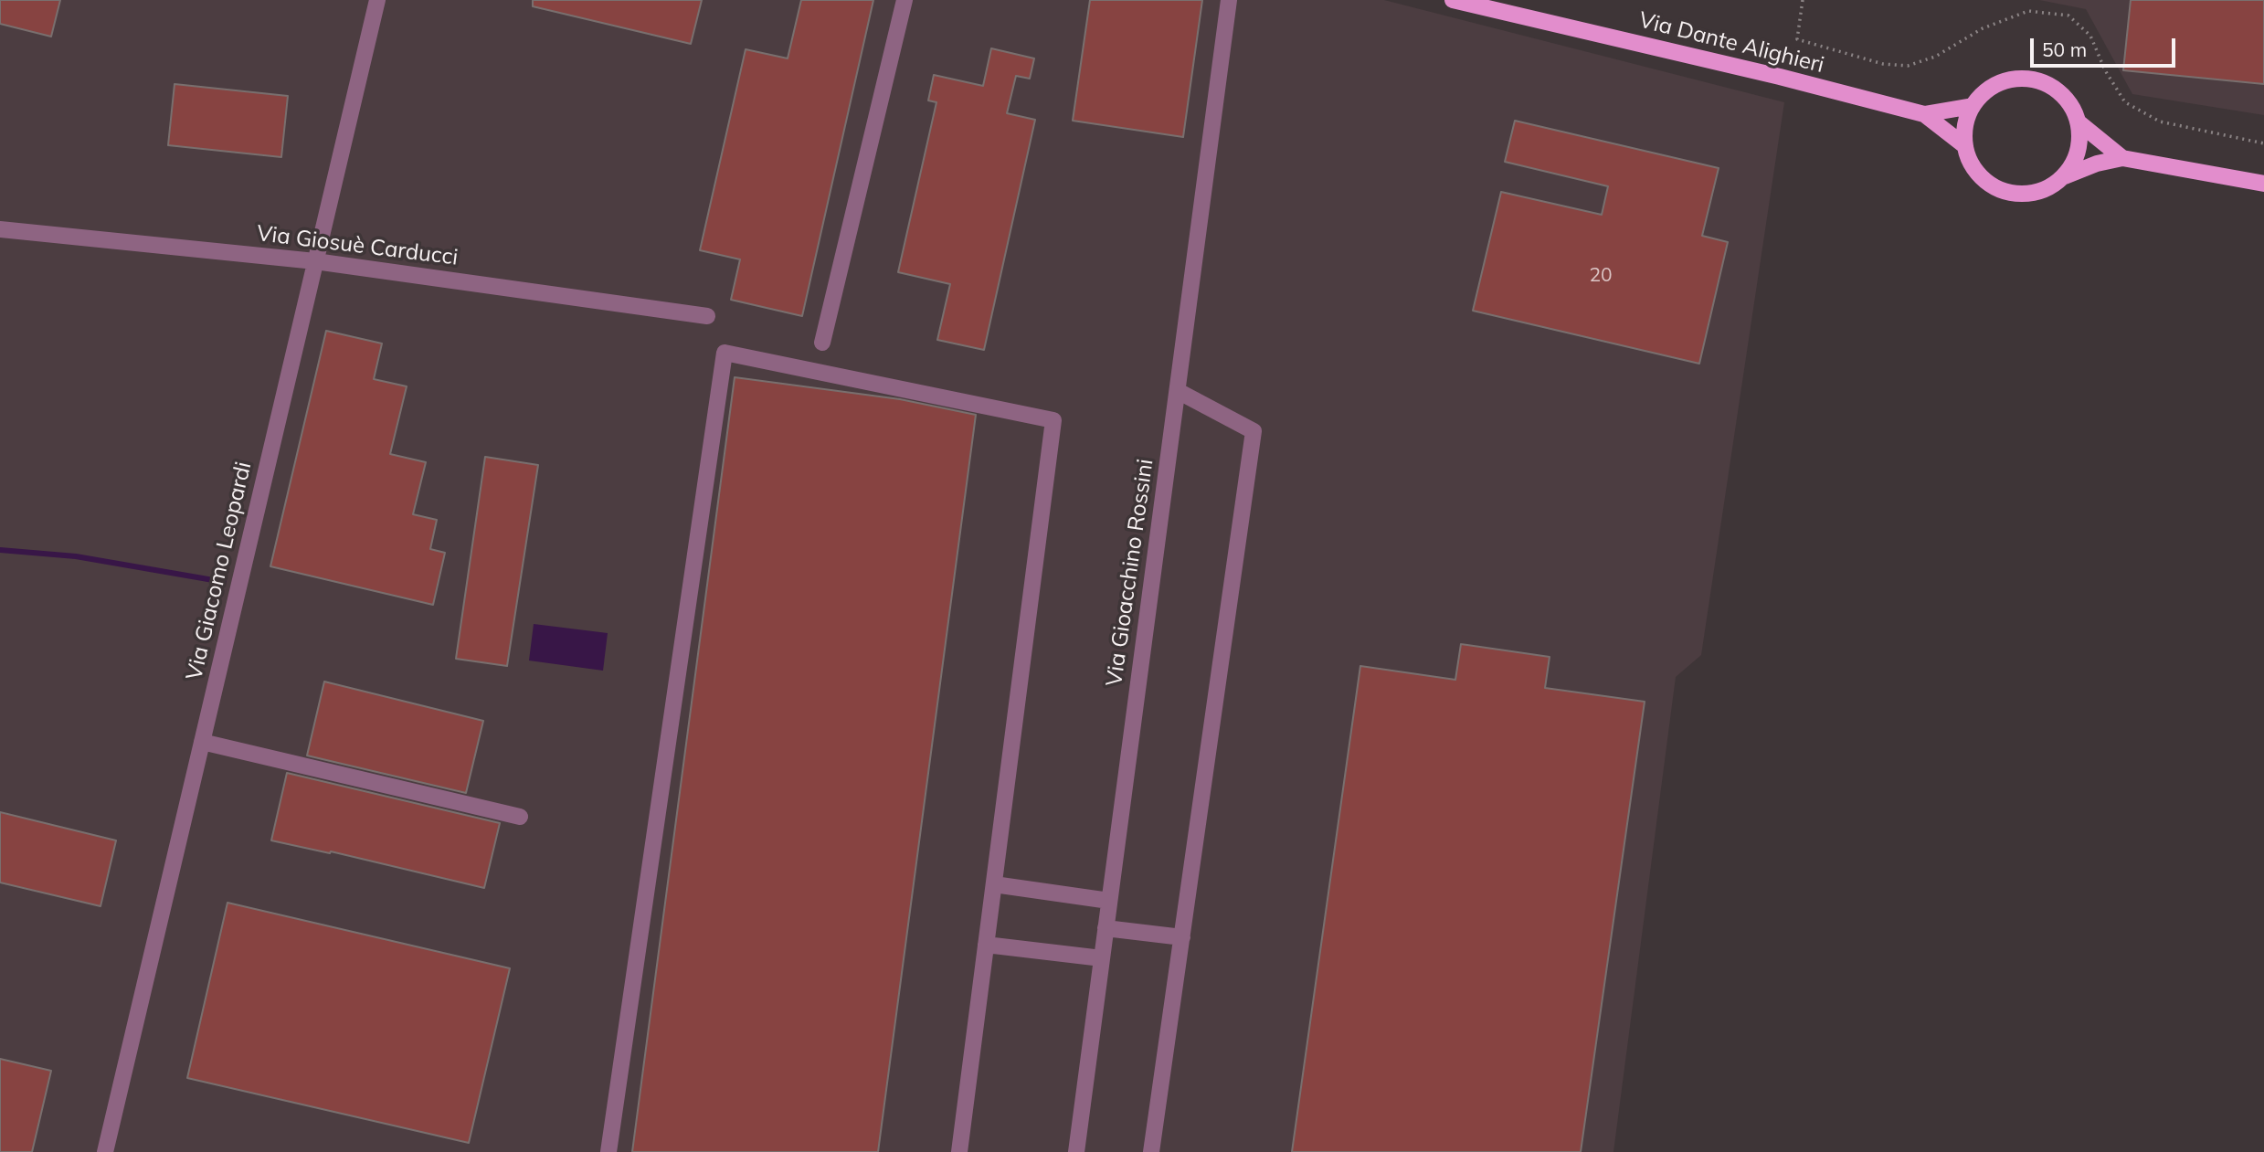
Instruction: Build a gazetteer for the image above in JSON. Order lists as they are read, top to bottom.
{
  "streets": {
    "main road": ["Via Dante Alighieri"],
    "street": ["Via Giosuè Carducci", "Via Giacomo Leopardi", "Via Gioacchino Rossini"]
  },
  "crossings": [
    ["Via Giosuè Carducci", "Via Giacomo Leopardi"]
  ],
  "house_numbers": ["20"],
  "scale_bar": "50 m"
}
